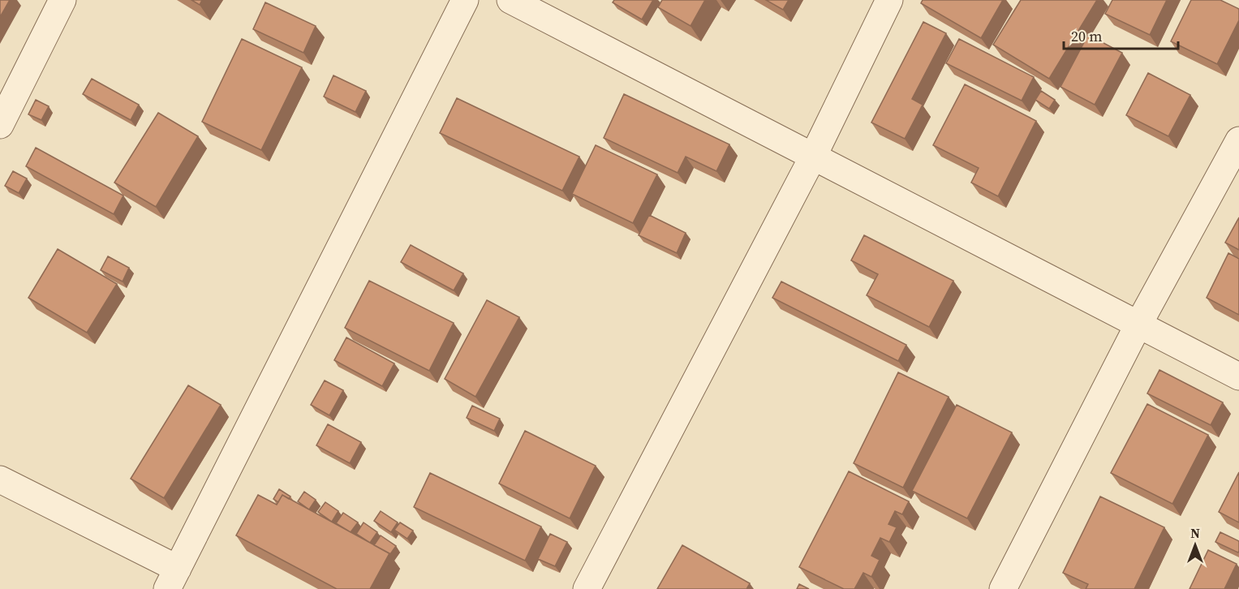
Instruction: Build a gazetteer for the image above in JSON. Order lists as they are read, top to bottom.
{
  "scale_bar": "20 m",
  "north": "top"
}
